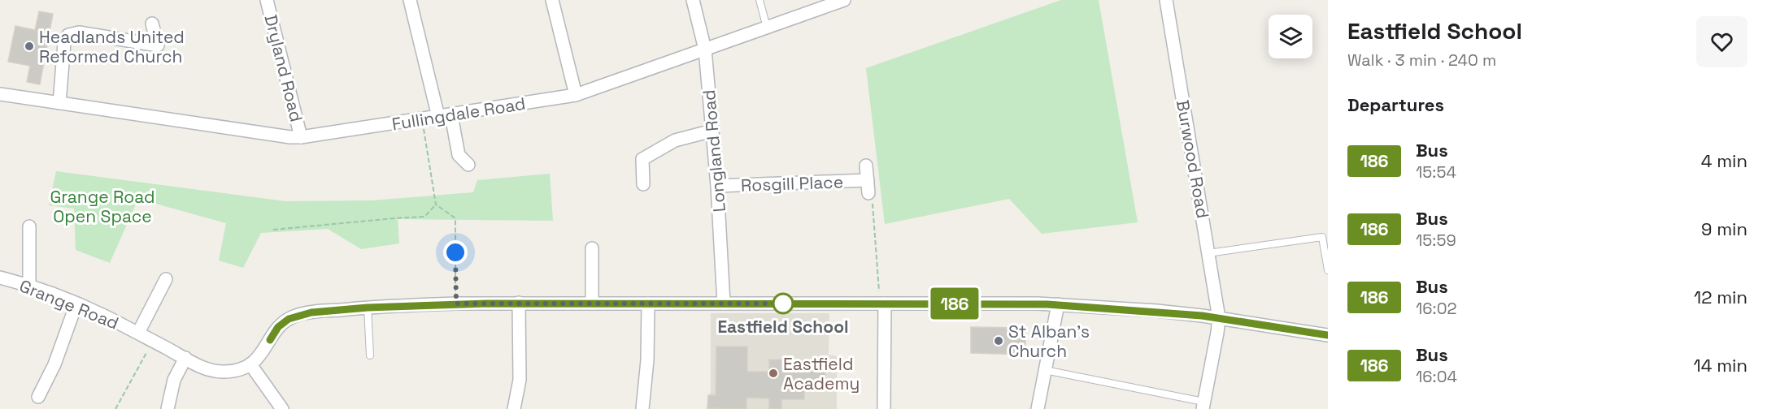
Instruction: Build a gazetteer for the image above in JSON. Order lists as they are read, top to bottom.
{
  "streets": {
    "street": [
      "Dryland Road",
      "Fullingdale Road",
      "Longland Road",
      "Burwood Road",
      "Rosgill Place",
      "Grange Road"
    ]
  },
  "crossings": [
    ["Dryland Road", "Fullingdale Road"],
    ["Fullingdale Road", "Longland Road"],
    ["Longland Road", "Rosgill Place"]
  ],
  "parks": ["Grange Road Open Space"],
  "places": [
    "Headlands United Reformed Church",
    "Eastfield School",
    "St Alban's Church",
    "Eastfield Academy"
  ],
  "lines": ["bus line 186"],
  "page": {
    "on_map": "186",
    "heading": [
      ["Eastfield School", "Walk · 3 min · 240 m"],
      "Departures"
    ],
    "list": [
      {
        "mark": "186",
        "name": "Bus",
        "note": "15:54",
        "value": "4 min"
      },
      {
        "mark": "186",
        "name": "Bus",
        "note": "15:59",
        "value": "9 min"
      },
      {
        "mark": "186",
        "name": "Bus",
        "note": "16:02",
        "value": "12 min"
      },
      {
        "mark": "186",
        "name": "Bus",
        "note": "16:04",
        "value": "14 min"
      }
    ]
  }
}
